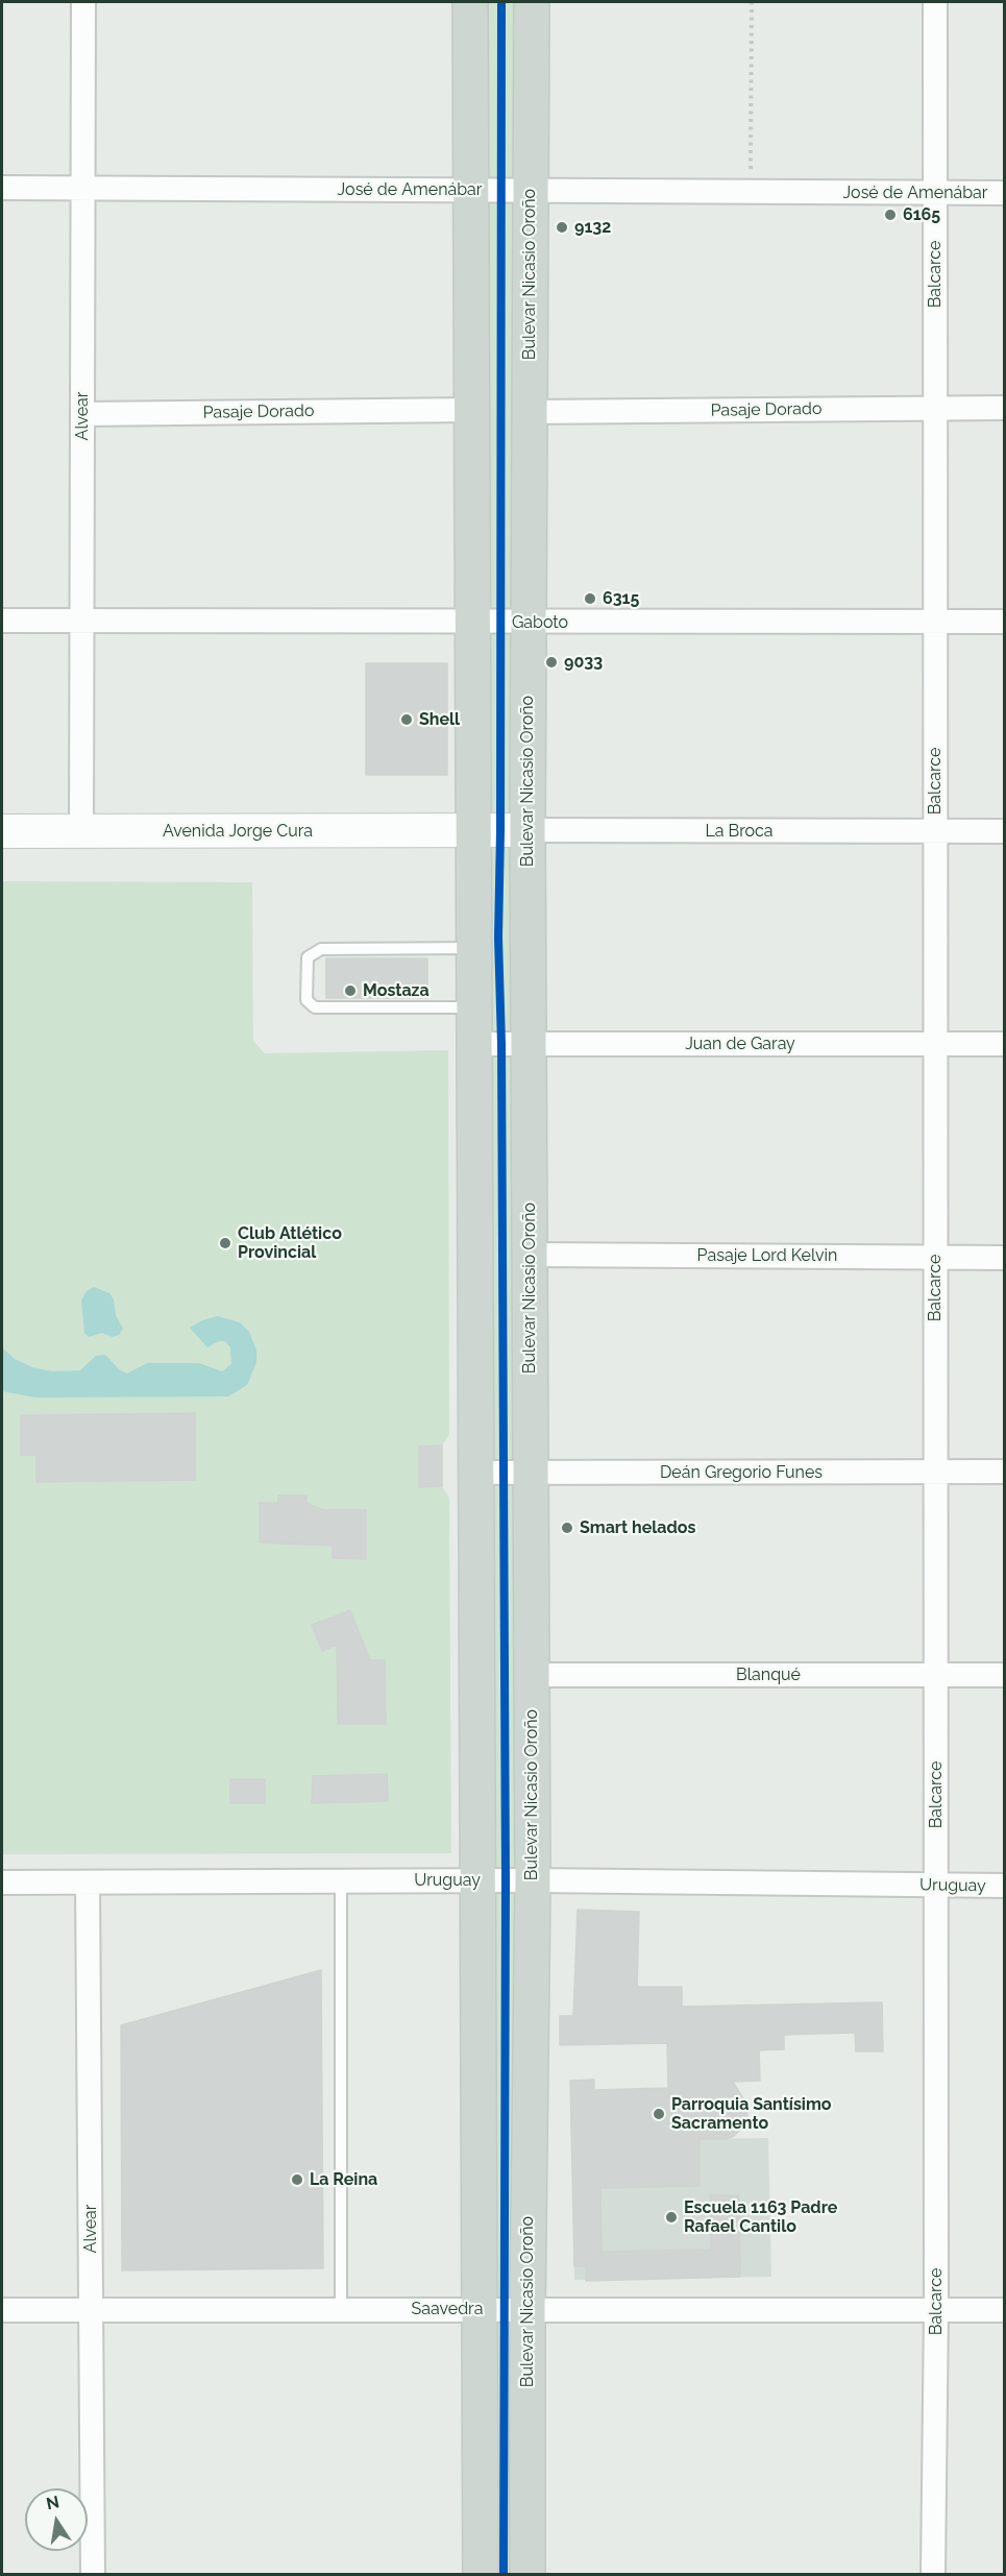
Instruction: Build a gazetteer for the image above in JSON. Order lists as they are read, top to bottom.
{
  "streets": {
    "main road": ["Bulevar Nicasio Oroño"],
    "street": [
      "José de Amenábar",
      "Balcarce",
      "Pasaje Dorado",
      "Alvear",
      "Gaboto",
      "Avenida Jorge Cura",
      "La Broca",
      "Juan de Garay",
      "Pasaje Lord Kelvin",
      "Deán Gregorio Funes",
      "Blanqué",
      "Uruguay",
      "Saavedra"
    ]
  },
  "crossings": [
    ["José de Amenábar", "Bulevar Nicasio Oroño"],
    ["José de Amenábar", "Balcarce"],
    ["José de Amenábar", "Alvear"],
    ["Bulevar Nicasio Oroño", "Pasaje Dorado"],
    ["Bulevar Nicasio Oroño", "Gaboto"],
    ["Bulevar Nicasio Oroño", "La Broca"],
    ["Bulevar Nicasio Oroño", "Juan de Garay"],
    ["Bulevar Nicasio Oroño", "Pasaje Lord Kelvin"],
    ["Bulevar Nicasio Oroño", "Deán Gregorio Funes"],
    ["Bulevar Nicasio Oroño", "Blanqué"],
    ["Bulevar Nicasio Oroño", "Uruguay"],
    ["Bulevar Nicasio Oroño", "Saavedra"],
    ["Balcarce", "Pasaje Dorado"],
    ["Balcarce", "Gaboto"],
    ["Balcarce", "La Broca"],
    ["Balcarce", "Juan de Garay"],
    ["Balcarce", "Pasaje Lord Kelvin"],
    ["Balcarce", "Deán Gregorio Funes"],
    ["Balcarce", "Blanqué"],
    ["Balcarce", "Uruguay"],
    ["Balcarce", "Saavedra"],
    ["Pasaje Dorado", "Alvear"],
    ["Alvear", "Gaboto"],
    ["Alvear", "Avenida Jorge Cura"],
    ["Alvear", "Uruguay"],
    ["Alvear", "Saavedra"],
    ["Avenida Jorge Cura", "La Broca"]
  ],
  "places": [
    "6165",
    "9132",
    "6315",
    "9033",
    "Shell",
    "Mostaza",
    "Club Atlético Provincial",
    "Smart helados",
    "Parroquia Santísimo Sacramento",
    "La Reina",
    "Escuela 1163 Padre Rafael Cantilo"
  ],
  "north": "top"
}
